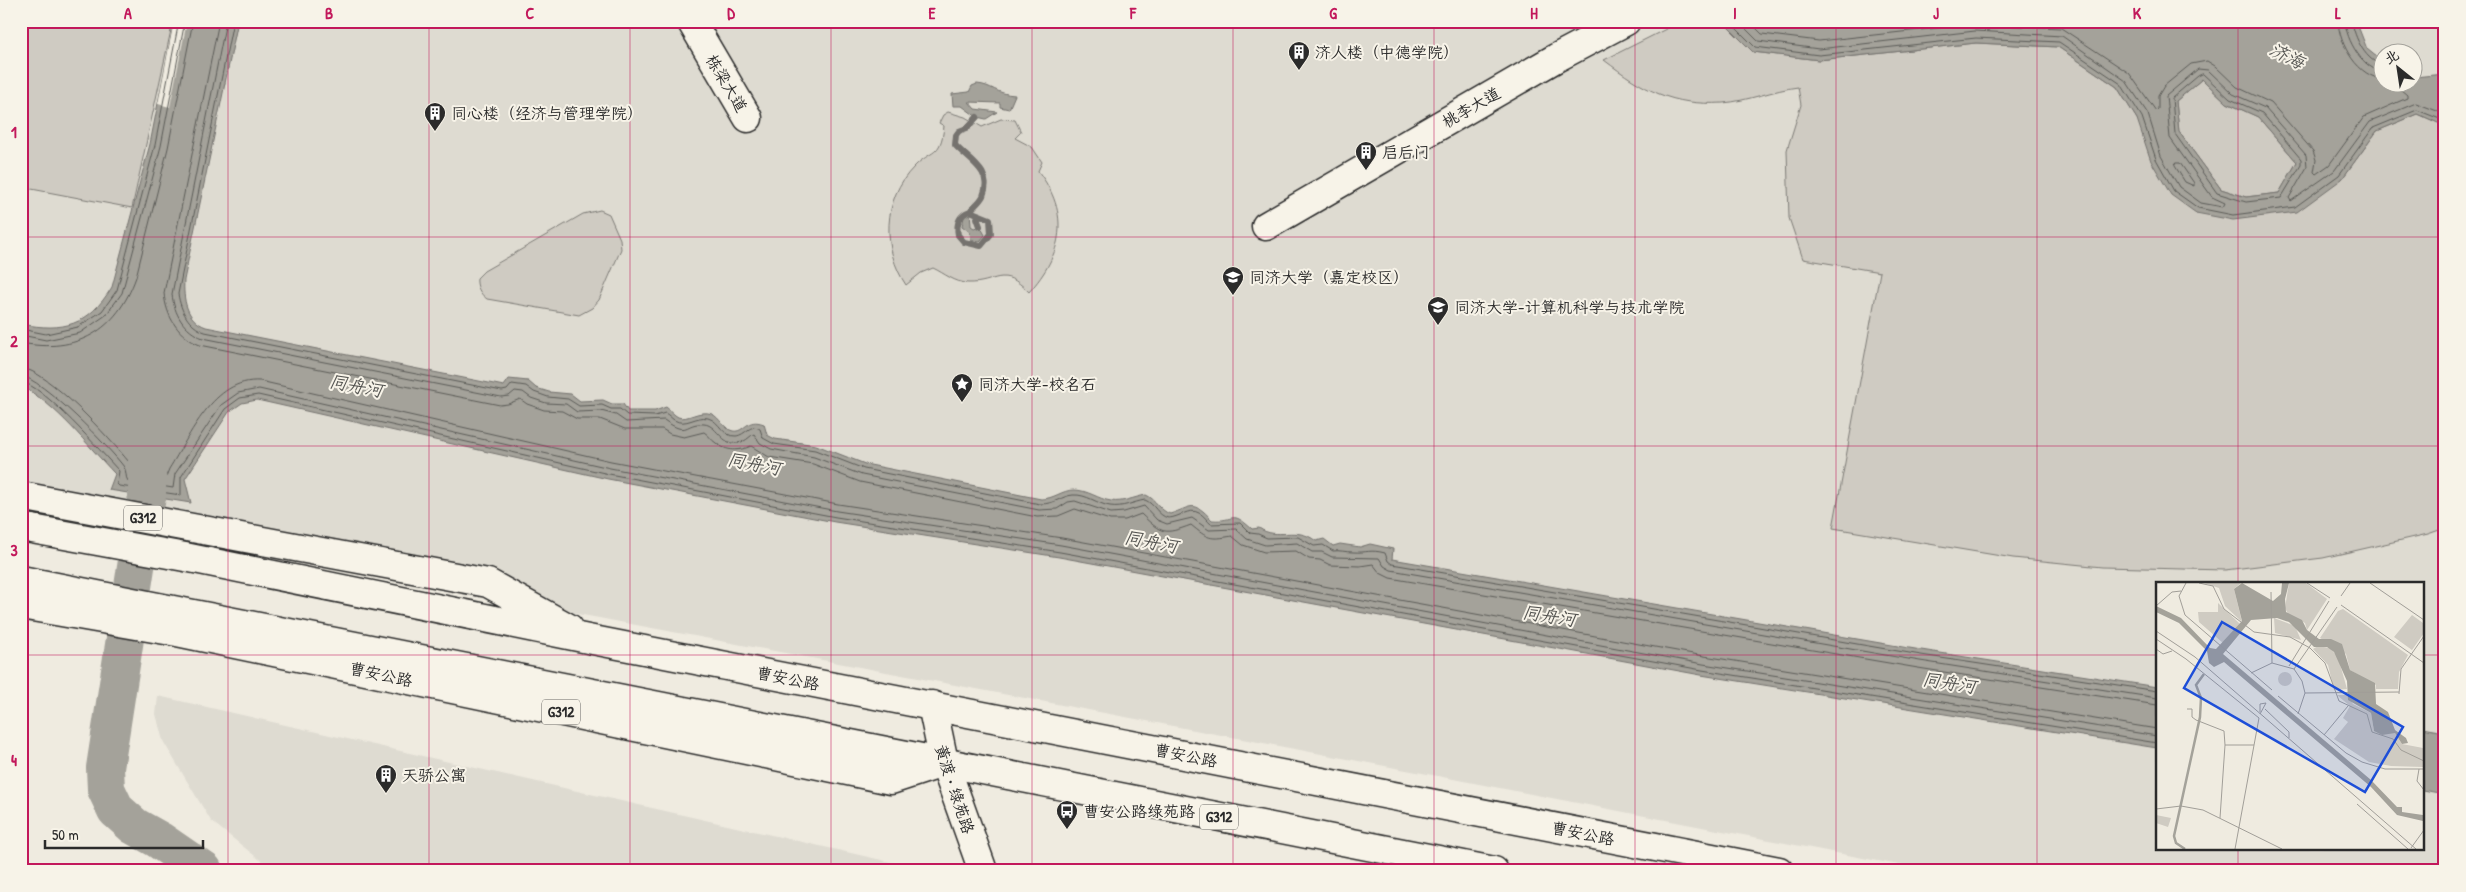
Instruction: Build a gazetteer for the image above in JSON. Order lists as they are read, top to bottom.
{
  "streets": {
    "main road": [
      "栋梁大道",
      "桃李大道",
      "G312",
      "曹安公路",
      "黄渡 • 绿苑路"
    ]
  },
  "crossings": [
    ["曹安公路", "黄渡 • 绿苑路"]
  ],
  "water": ["济海", "同舟河"],
  "places": {
    "building": [
      "济人楼（中德学院）",
      "同心楼（经济与管理学院）",
      "启后门",
      "天骄公寓"
    ],
    "school or university": ["同济大学（嘉定校区）", "同济大学-计算机科学与技术学院"],
    "place": ["同济大学-校名石"],
    "bus stop": ["曹安公路绿苑路"]
  },
  "scale_bar": "50 m",
  "north": "top left",
  "grid": {
    "columns": [
      "A",
      "B",
      "C",
      "D",
      "E",
      "F",
      "G",
      "H",
      "I",
      "J",
      "K",
      "L"
    ],
    "rows": [
      "1",
      "2",
      "3",
      "4"
    ]
  }
}
